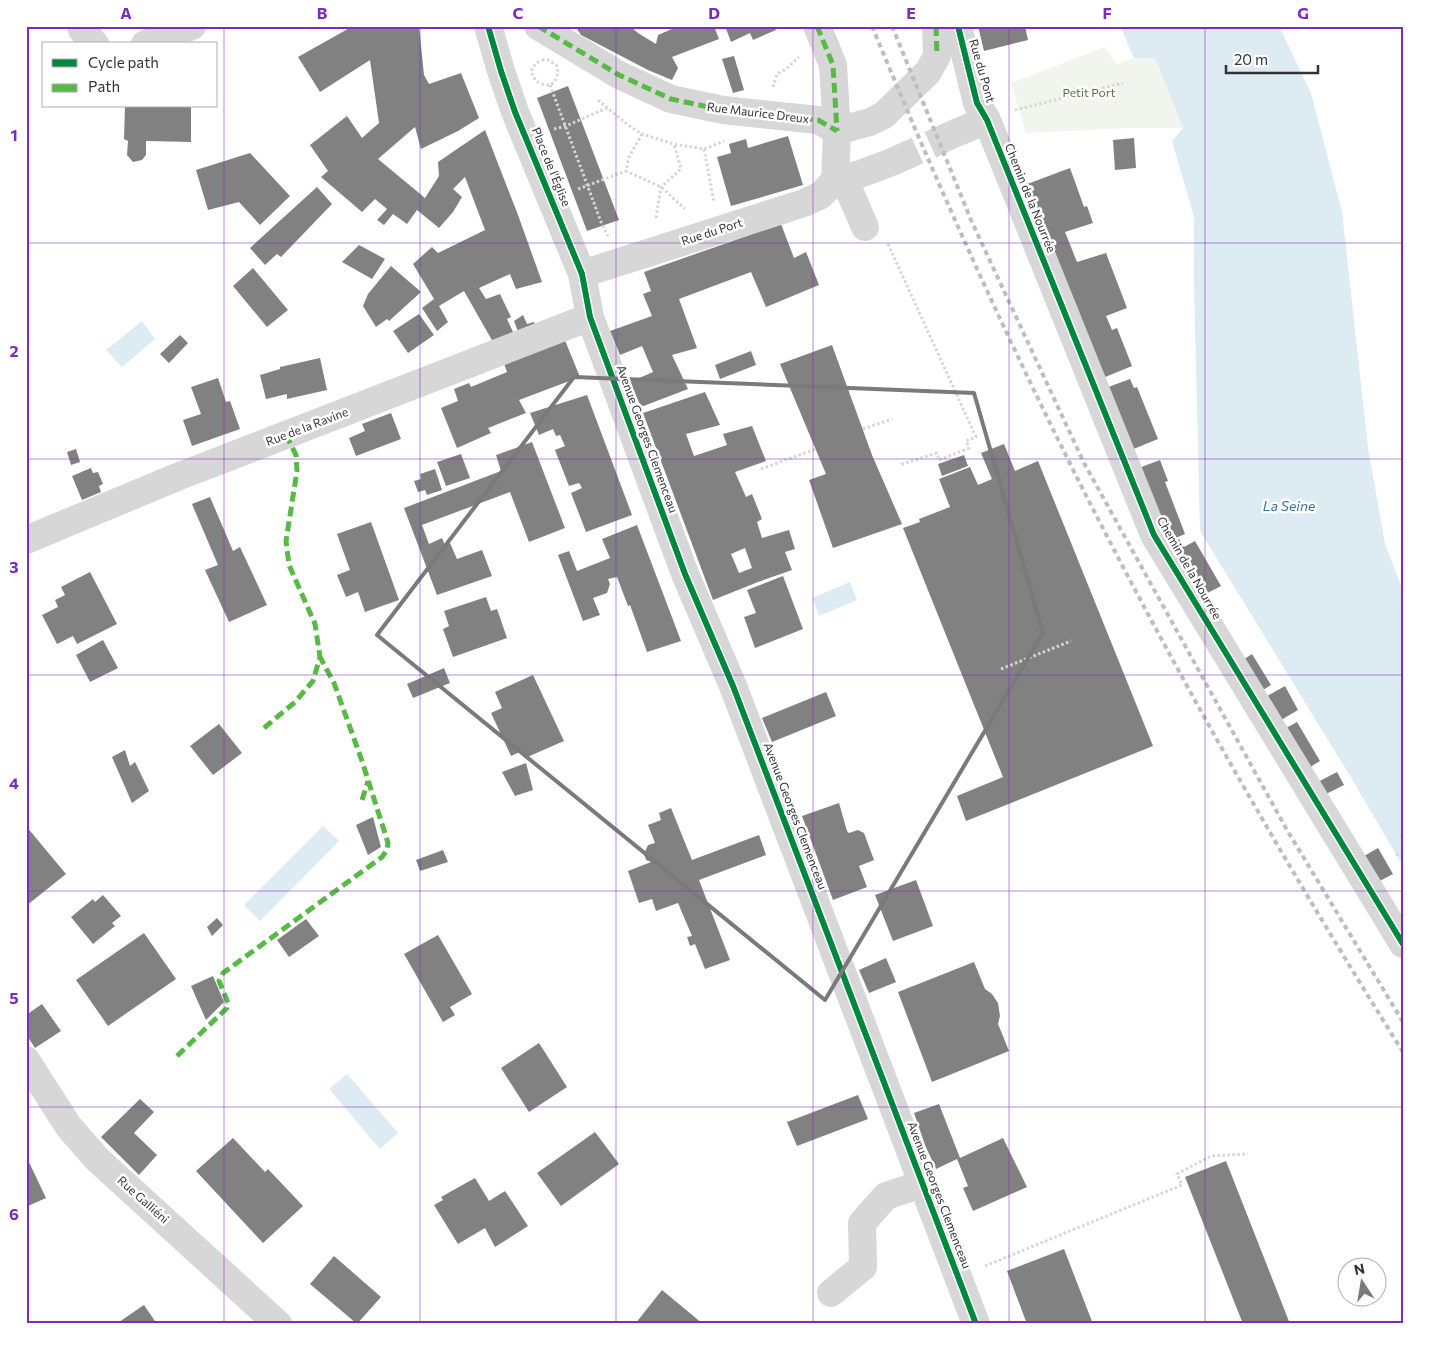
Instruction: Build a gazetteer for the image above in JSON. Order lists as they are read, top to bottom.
{
  "streets": {
    "street": [
      "Rue du Pont",
      "Rue Maurice Dreux",
      "Place de l'Église",
      "Chemin de la Nourrée",
      "Rue du Port",
      "Rue de la Ravine",
      "Avenue Georges Clemenceau",
      "Rue Galliéni"
    ]
  },
  "crossings": [
    ["Rue du Pont", "Chemin de la Nourrée"],
    ["Place de l'Église", "Rue du Port"],
    ["Place de l'Église", "Rue de la Ravine"],
    ["Place de l'Église", "Avenue Georges Clemenceau"],
    ["Rue de la Ravine", "Avenue Georges Clemenceau"]
  ],
  "water": ["La Seine"],
  "parks": ["Petit Port"],
  "legend": ["Cycle path", "Path"],
  "scale_bar": "20 m",
  "north": "top",
  "grid": {
    "columns": [
      "A",
      "B",
      "C",
      "D",
      "E",
      "F",
      "G"
    ],
    "rows": [
      "1",
      "2",
      "3",
      "4",
      "5",
      "6"
    ]
  }
}
